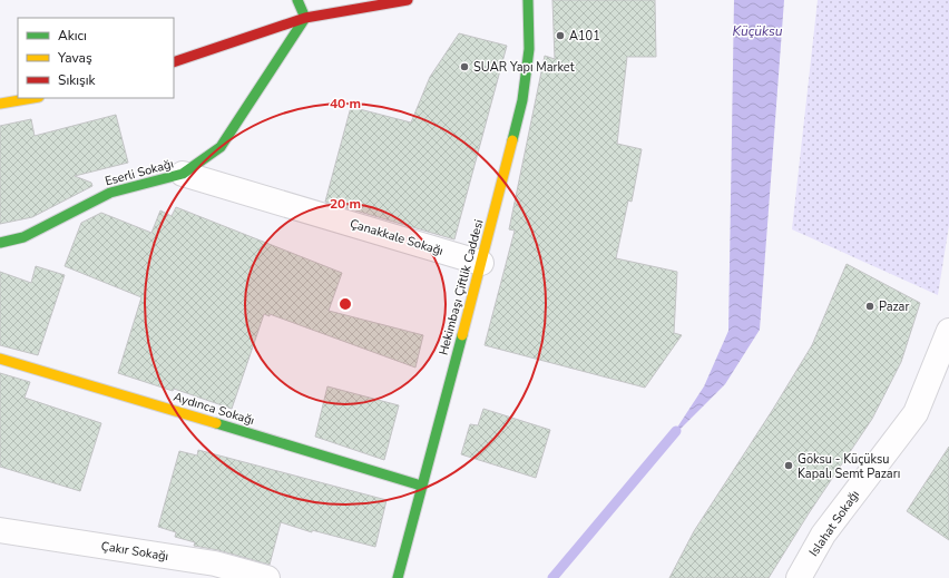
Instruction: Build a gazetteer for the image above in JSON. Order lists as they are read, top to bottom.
{
  "streets": {
    "street": [
      "Eserli Sokağı",
      "Çanakkale Sokağı",
      "Hekimbaşı Çiftlik Caddesi",
      "Aydınca Sokağı",
      "Islahat Sokağı",
      "Çakır Sokağı"
    ]
  },
  "crossings": [
    ["Eserli Sokağı", "Çanakkale Sokağı"],
    ["Çanakkale Sokağı", "Hekimbaşı Çiftlik Caddesi"],
    ["Hekimbaşı Çiftlik Caddesi", "Aydınca Sokağı"]
  ],
  "water": ["Küçüksu"],
  "places": [
    "A101",
    "SUAR Yapı Market",
    "Pazar",
    "Göksu - Küçüksu Kapalı Semt Pazarı"
  ],
  "legend": ["Akıcı", "Yavaş", "Sıkışık"],
  "rings": ["40 m", "20 m"]
}
